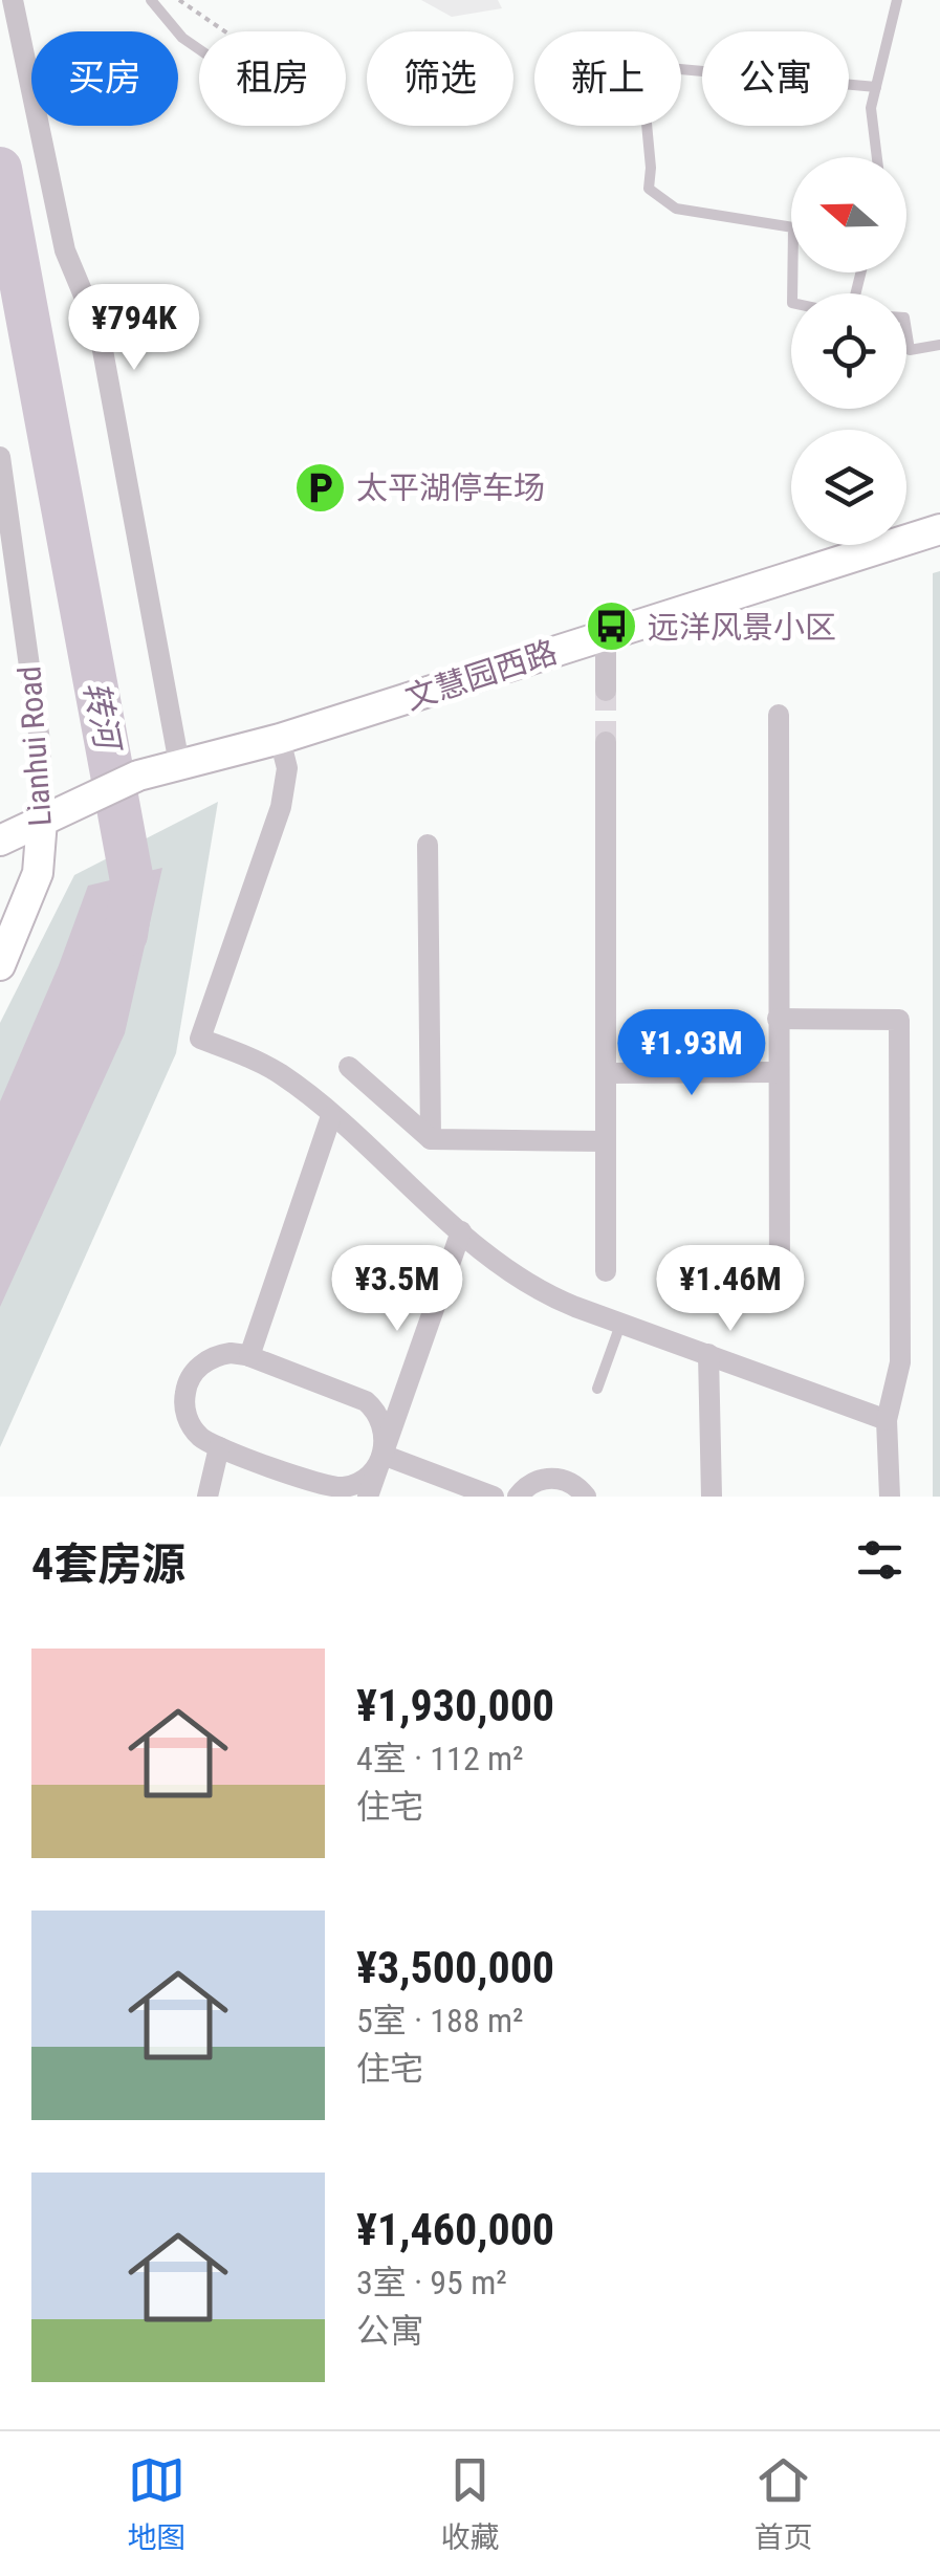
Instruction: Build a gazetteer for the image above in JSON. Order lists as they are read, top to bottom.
{
  "streets": {
    "street": ["文慧园西路", "Lianhui Road"]
  },
  "crossings": [
    ["文慧园西路", "Lianhui Road"]
  ],
  "water": ["转河"],
  "places": {
    "parking": ["太平湖停车场"],
    "bus stop": ["远洋风景小区"]
  },
  "north": "left",
  "page": {
    "chip": [
      "买房",
      "租房",
      "筛选",
      "新上",
      "公寓"
    ],
    "price": [
      "¥794K",
      "¥1.93M",
      "¥3.5M",
      "¥1.46M"
    ],
    "heading": "4套房源",
    "list": [
      {
        "name": "¥1,930,000",
        "note": "4室 · 112 m² · 住宅"
      },
      {
        "name": "¥3,500,000",
        "note": "5室 · 188 m² · 住宅"
      },
      {
        "name": "¥1,460,000",
        "note": "3室 · 95 m² · 公寓"
      }
    ],
    "tabs": ["地图", "收藏", "首页"]
  }
}
